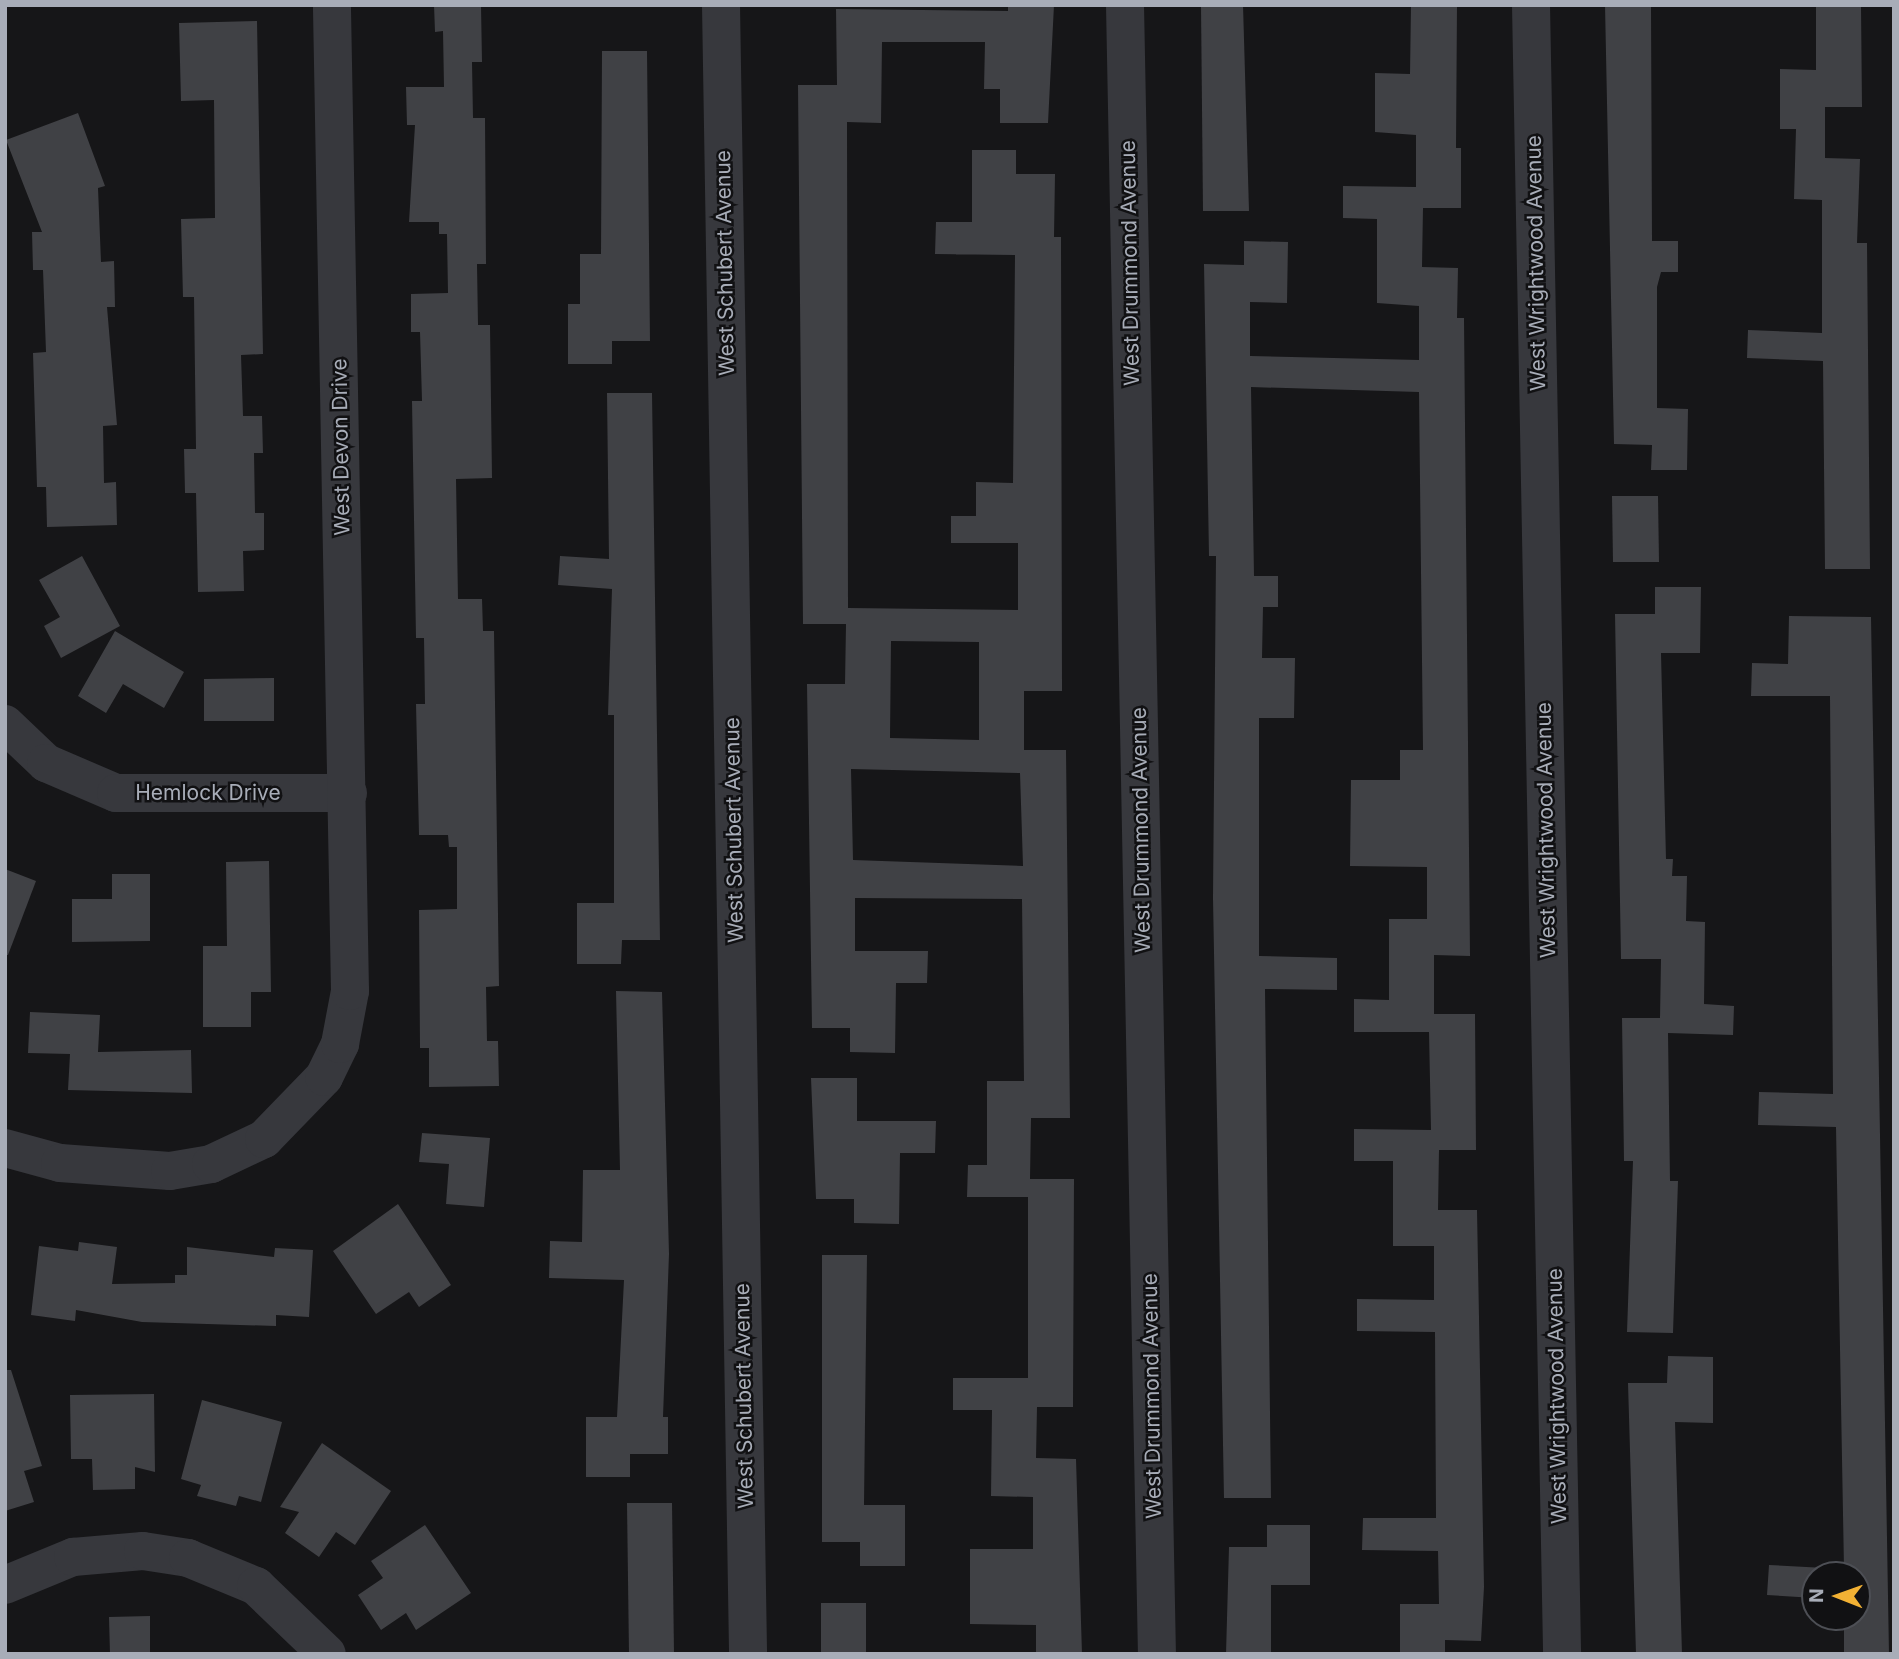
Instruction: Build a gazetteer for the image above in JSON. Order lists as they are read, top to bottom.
{
  "streets": {
    "street": [
      "West Schubert Avenue",
      "West Drummond Avenue",
      "West Wrightwood Avenue",
      "West Devon Drive",
      "Hemlock Drive"
    ]
  },
  "crossings": [
    ["West Devon Drive", "Hemlock Drive"]
  ],
  "north": "left"
}
